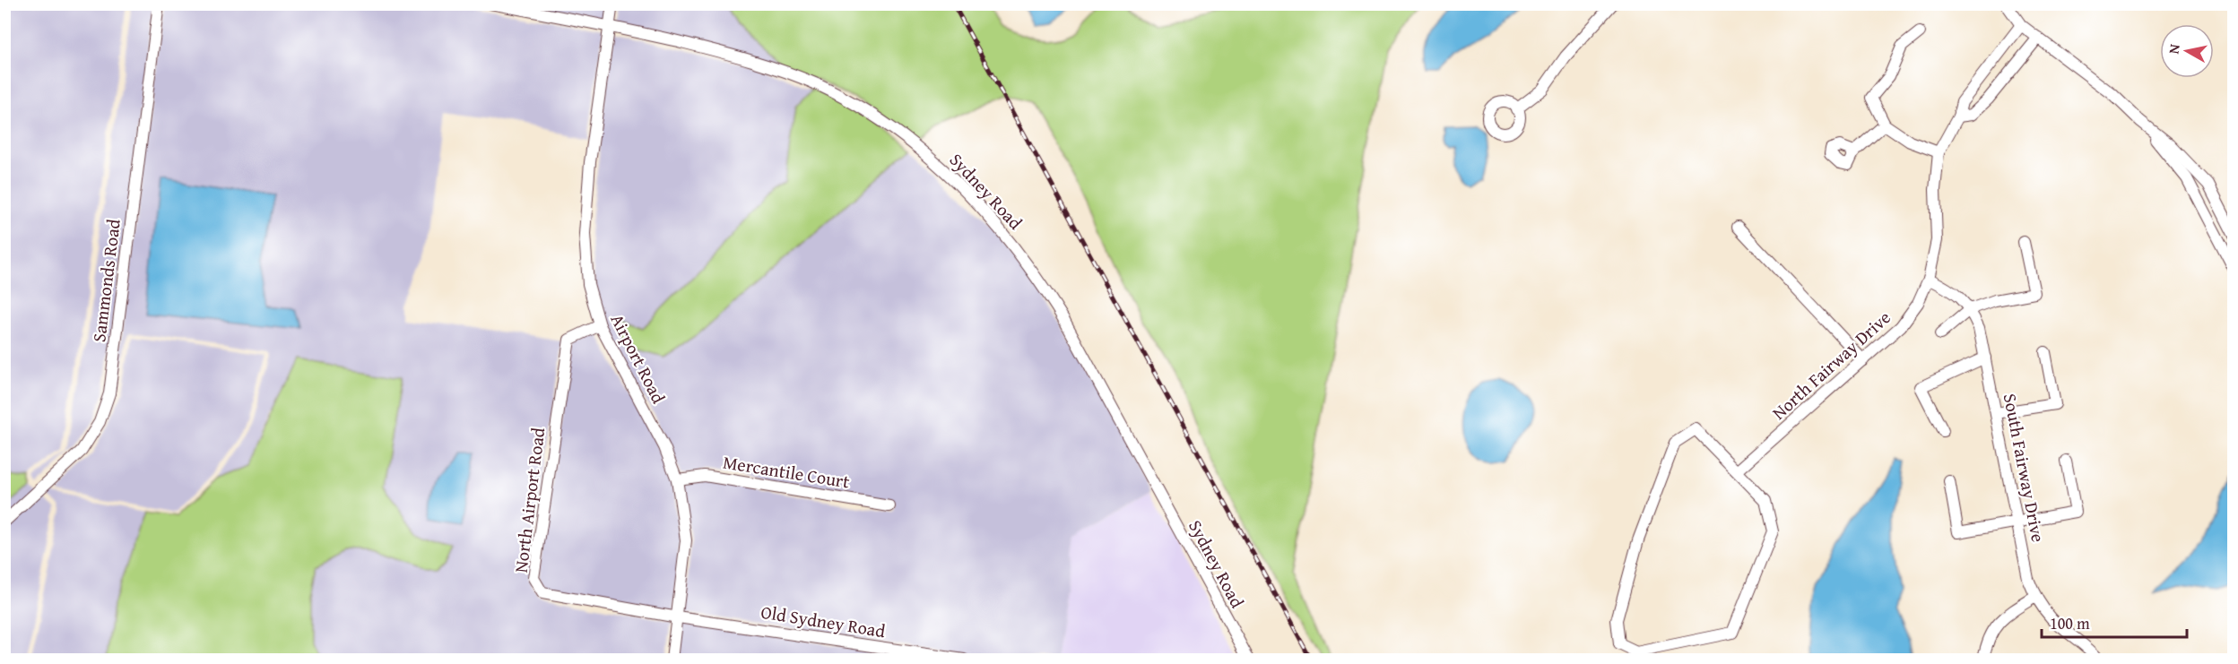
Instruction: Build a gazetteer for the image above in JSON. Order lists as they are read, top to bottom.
{
  "streets": {
    "street": [
      "Sydney Road",
      "Sammonds Road",
      "Airport Road",
      "North Fairway Drive",
      "South Fairway Drive",
      "Mercantile Court",
      "North Airport Road",
      "Old Sydney Road"
    ]
  },
  "crossings": [
    ["Sydney Road", "Airport Road"],
    ["Airport Road", "Mercantile Court"],
    ["Airport Road", "North Airport Road"],
    ["Airport Road", "Old Sydney Road"],
    ["North Fairway Drive", "South Fairway Drive"],
    ["North Airport Road", "Old Sydney Road"]
  ],
  "scale_bar": "100 m",
  "north": "left"
}
